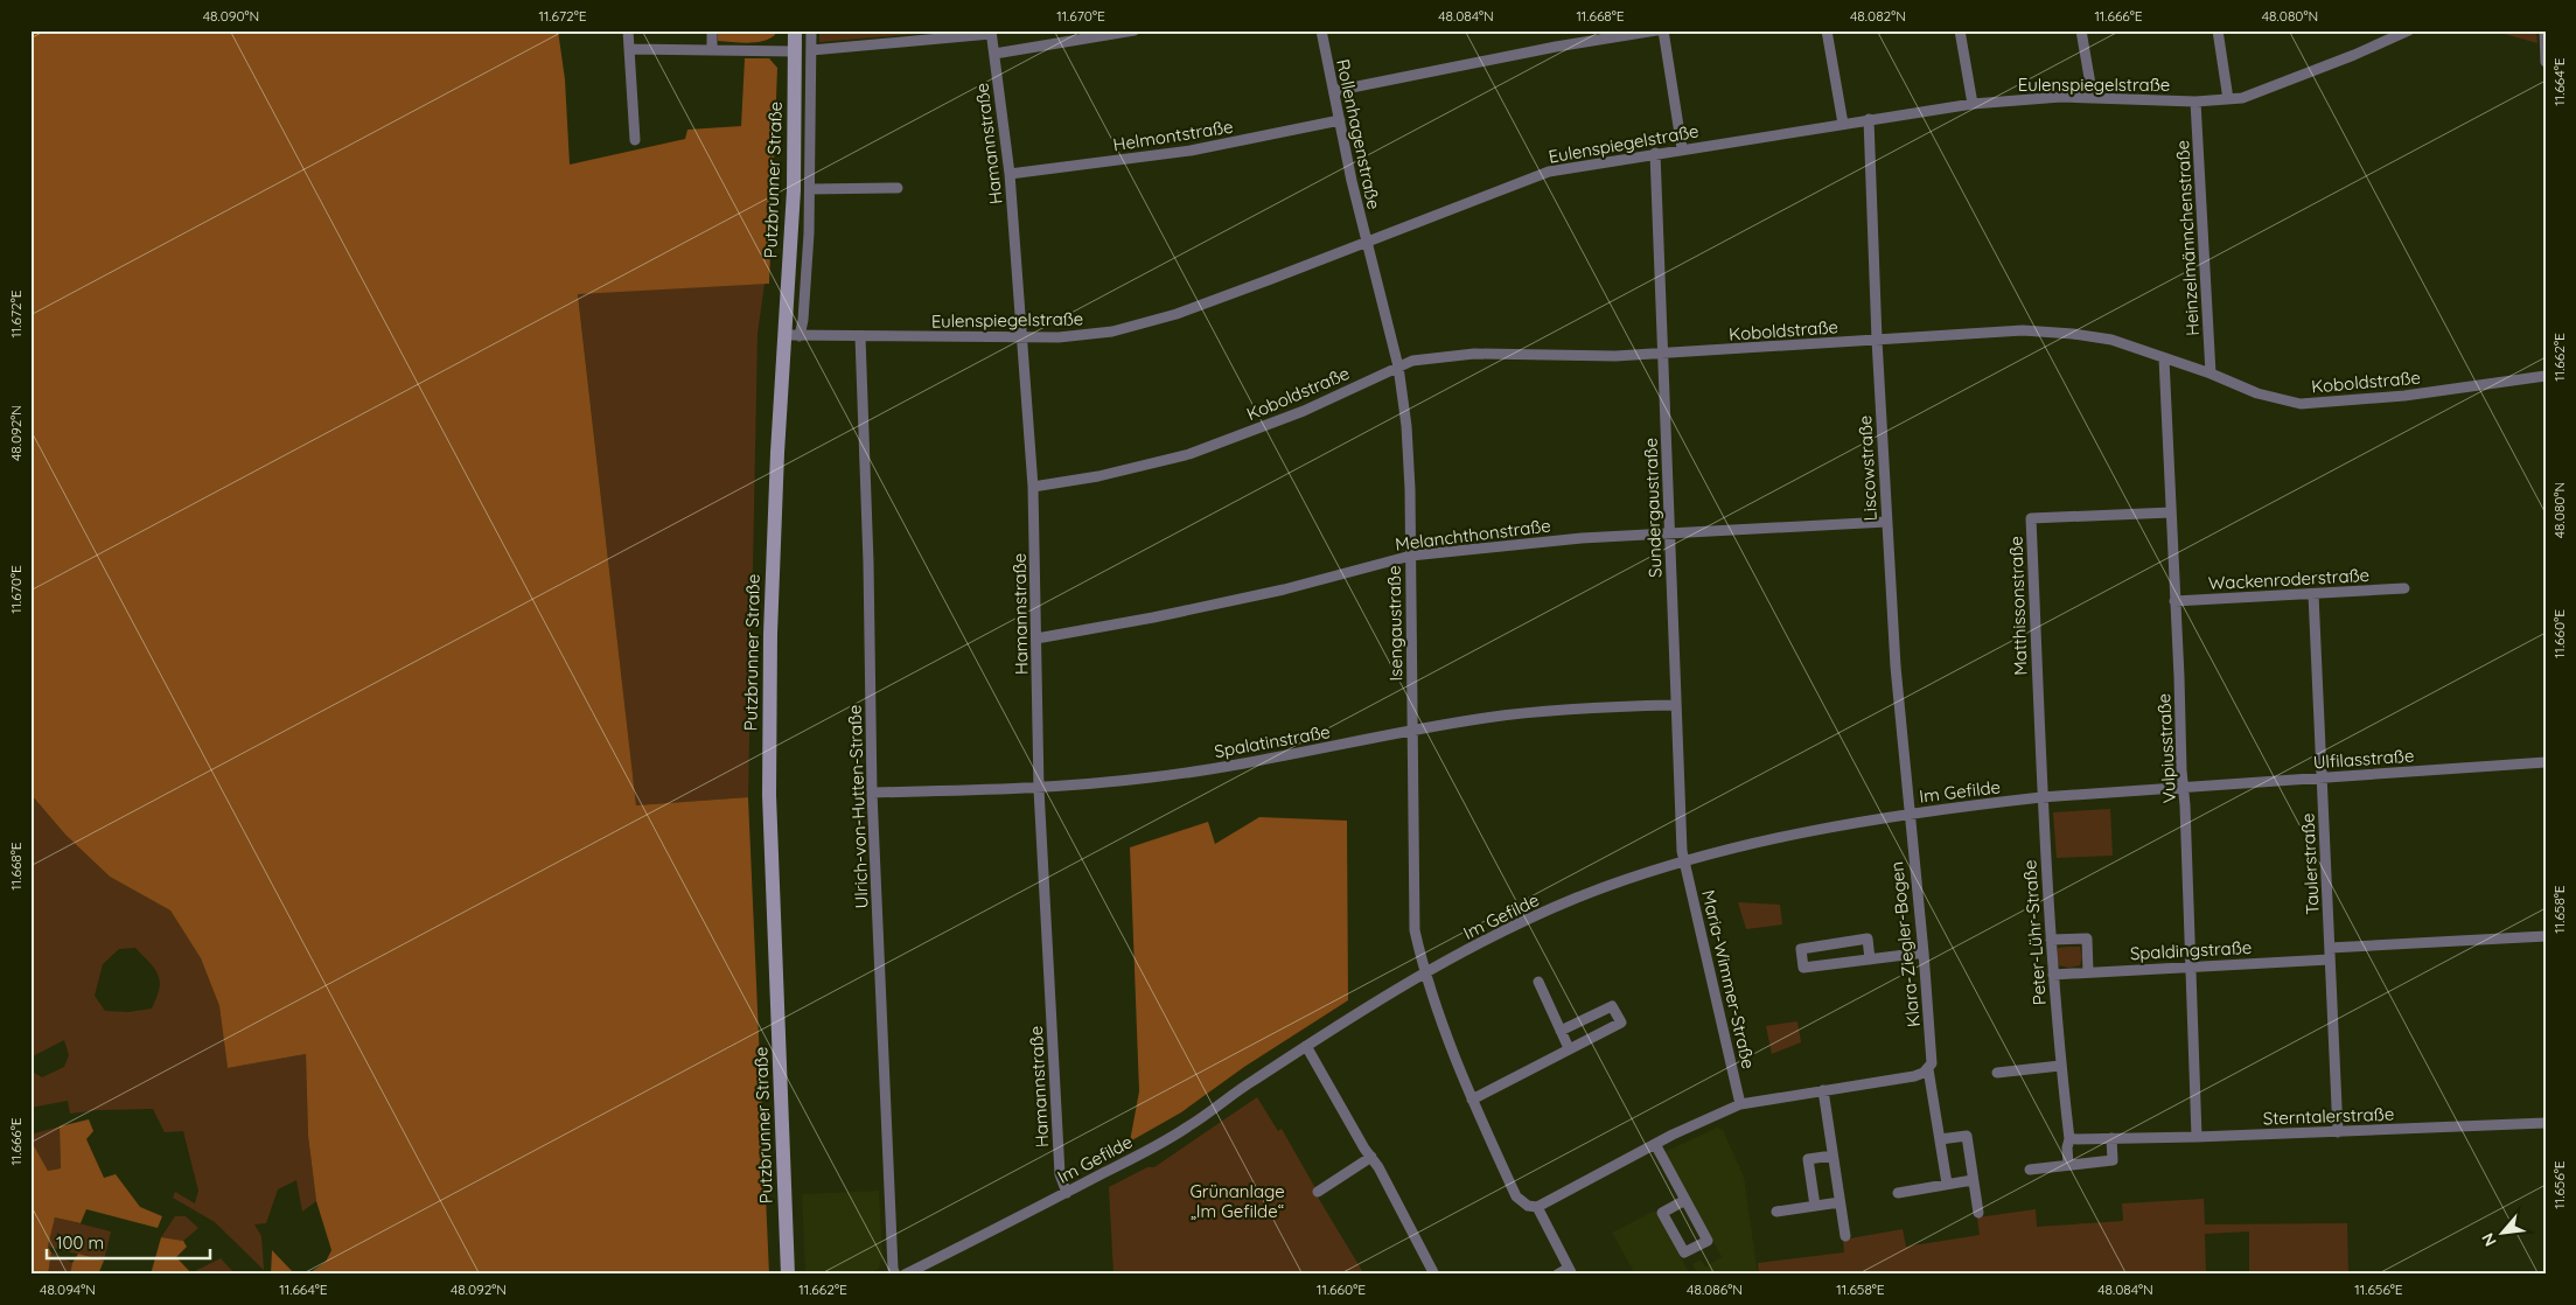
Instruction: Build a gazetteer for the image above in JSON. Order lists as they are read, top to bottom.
{
  "streets": {
    "main road": ["Putzbrunner Straße"],
    "street": [
      "Eulenspiegelstraße",
      "Rollenhagenstraße",
      "Helmontstraße",
      "Hamannstraße",
      "Heinzelmännchenstraße",
      "Koboldstraße",
      "Liscowstraße",
      "Sundergaustraße",
      "Melanchthonstraße",
      "Wackenroderstraße",
      "Matthissonstraße",
      "Isengaustraße",
      "Spalatinstraße",
      "Vulpiusstraße",
      "Ulfilasstraße",
      "Im Gefilde",
      "Ulrich-von-Hutten-Straße",
      "Taulerstraße",
      "Peter-Lühr-Straße",
      "Klara-Ziegler-Bogen",
      "Spaldingstraße",
      "Maria-Wimmer-Straße",
      "Sterntalerstraße"
    ]
  },
  "crossings": [
    ["Eulenspiegelstraße", "Rollenhagenstraße"],
    ["Eulenspiegelstraße", "Hamannstraße"],
    ["Eulenspiegelstraße", "Putzbrunner Straße"],
    ["Eulenspiegelstraße", "Heinzelmännchenstraße"],
    ["Eulenspiegelstraße", "Liscowstraße"],
    ["Eulenspiegelstraße", "Sundergaustraße"],
    ["Eulenspiegelstraße", "Isengaustraße"],
    ["Eulenspiegelstraße", "Ulrich-von-Hutten-Straße"],
    ["Rollenhagenstraße", "Helmontstraße"],
    ["Rollenhagenstraße", "Isengaustraße"],
    ["Helmontstraße", "Hamannstraße"],
    ["Hamannstraße", "Koboldstraße"],
    ["Hamannstraße", "Melanchthonstraße"],
    ["Hamannstraße", "Spalatinstraße"],
    ["Hamannstraße", "Im Gefilde"],
    ["Heinzelmännchenstraße", "Koboldstraße"],
    ["Koboldstraße", "Liscowstraße"],
    ["Koboldstraße", "Sundergaustraße"],
    ["Koboldstraße", "Isengaustraße"],
    ["Koboldstraße", "Vulpiusstraße"],
    ["Liscowstraße", "Melanchthonstraße"],
    ["Liscowstraße", "Im Gefilde"],
    ["Liscowstraße", "Klara-Ziegler-Bogen"],
    ["Sundergaustraße", "Melanchthonstraße"],
    ["Sundergaustraße", "Spalatinstraße"],
    ["Sundergaustraße", "Im Gefilde"],
    ["Sundergaustraße", "Maria-Wimmer-Straße"],
    ["Melanchthonstraße", "Isengaustraße"],
    ["Wackenroderstraße", "Vulpiusstraße"],
    ["Wackenroderstraße", "Taulerstraße"],
    ["Matthissonstraße", "Vulpiusstraße"],
    ["Matthissonstraße", "Im Gefilde"],
    ["Matthissonstraße", "Peter-Lühr-Straße"],
    ["Isengaustraße", "Spalatinstraße"],
    ["Isengaustraße", "Im Gefilde"],
    ["Spalatinstraße", "Ulrich-von-Hutten-Straße"],
    ["Vulpiusstraße", "Ulfilasstraße"],
    ["Vulpiusstraße", "Im Gefilde"],
    ["Vulpiusstraße", "Spaldingstraße"],
    ["Vulpiusstraße", "Sterntalerstraße"],
    ["Ulfilasstraße", "Im Gefilde"],
    ["Ulfilasstraße", "Taulerstraße"],
    ["Im Gefilde", "Peter-Lühr-Straße"],
    ["Im Gefilde", "Klara-Ziegler-Bogen"],
    ["Im Gefilde", "Maria-Wimmer-Straße"],
    ["Taulerstraße", "Spaldingstraße"],
    ["Taulerstraße", "Sterntalerstraße"],
    ["Peter-Lühr-Straße", "Spaldingstraße"],
    ["Peter-Lühr-Straße", "Sterntalerstraße"]
  ],
  "parks": ["Grünanlage „Im Gefilde“"],
  "scale_bar": "100 m",
  "north": "bottom left",
  "coordinates": [
    "48.090°N",
    "11.672°E",
    "11.670°E",
    "48.084°N",
    "11.668°E",
    "48.082°N",
    "11.666°E",
    "48.080°N",
    "11.664°E",
    "11.662°E",
    "48.092°N",
    "11.660°E",
    "11.658°E",
    "11.656°E",
    "48.094°N",
    "48.086°N"
  ]
}
